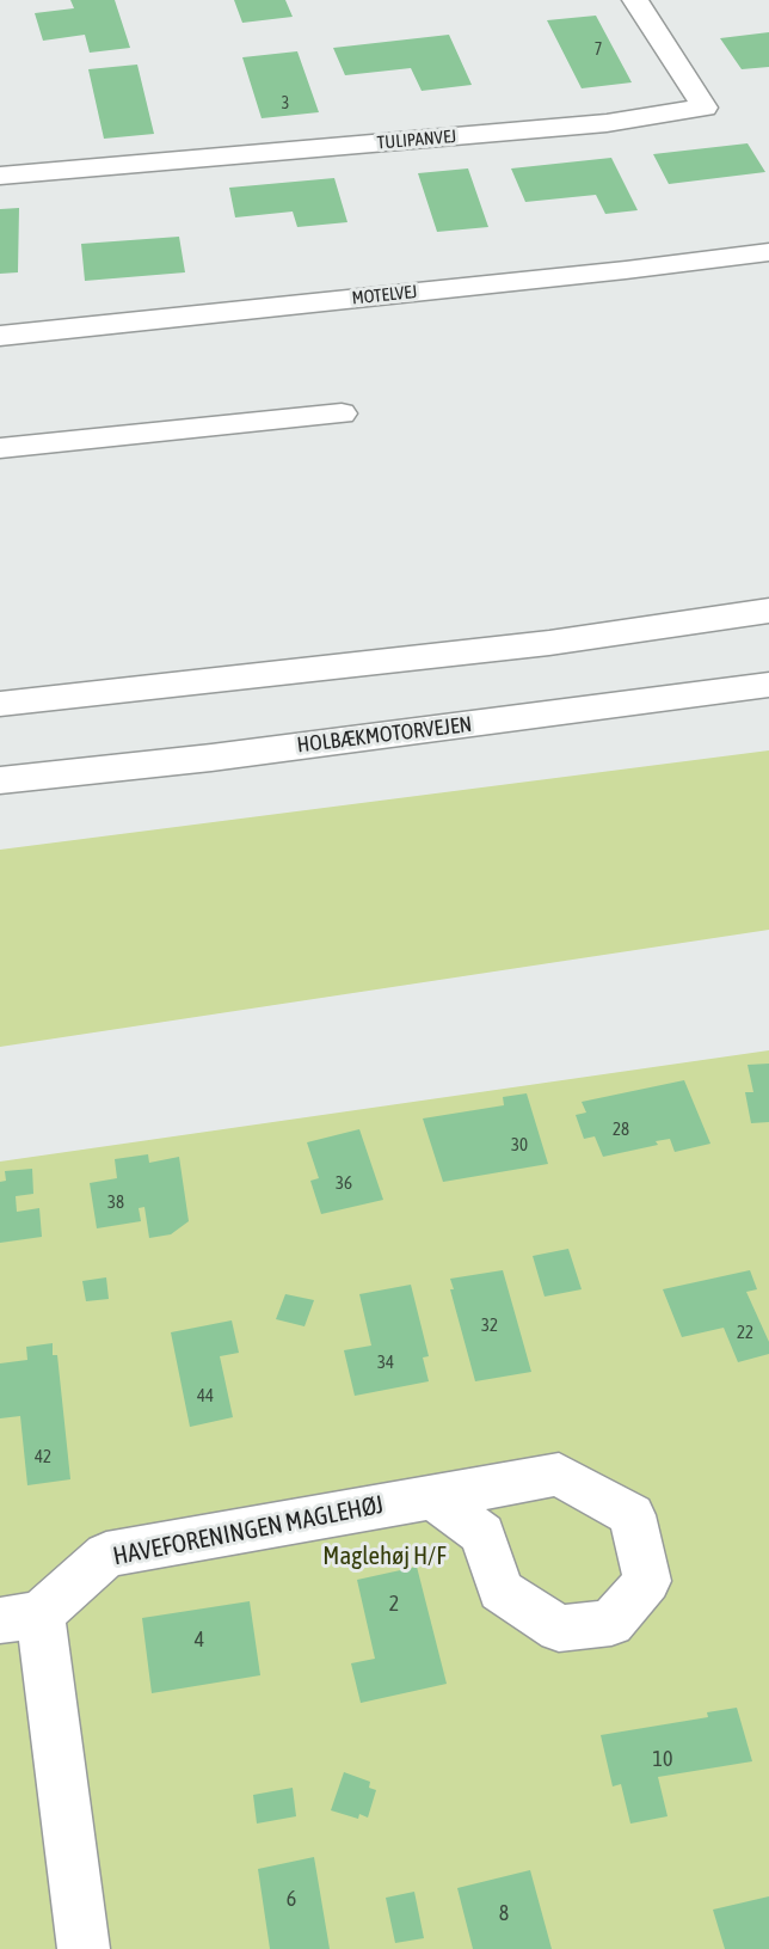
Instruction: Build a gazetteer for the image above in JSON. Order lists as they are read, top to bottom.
{
  "streets": {
    "main road": [
      "TULIPANVEJ",
      "MOTELVEJ",
      "HOLBÆKMOTORVEJEN",
      "HAVEFORENINGEN MAGLEHØJ"
    ]
  },
  "parks": ["Maglehøj H/F"],
  "house_numbers": [
    "7",
    "3",
    "28",
    "30",
    "36",
    "38",
    "32",
    "22",
    "34",
    "44",
    "42",
    "2",
    "4",
    "10",
    "6",
    "8"
  ]
}
